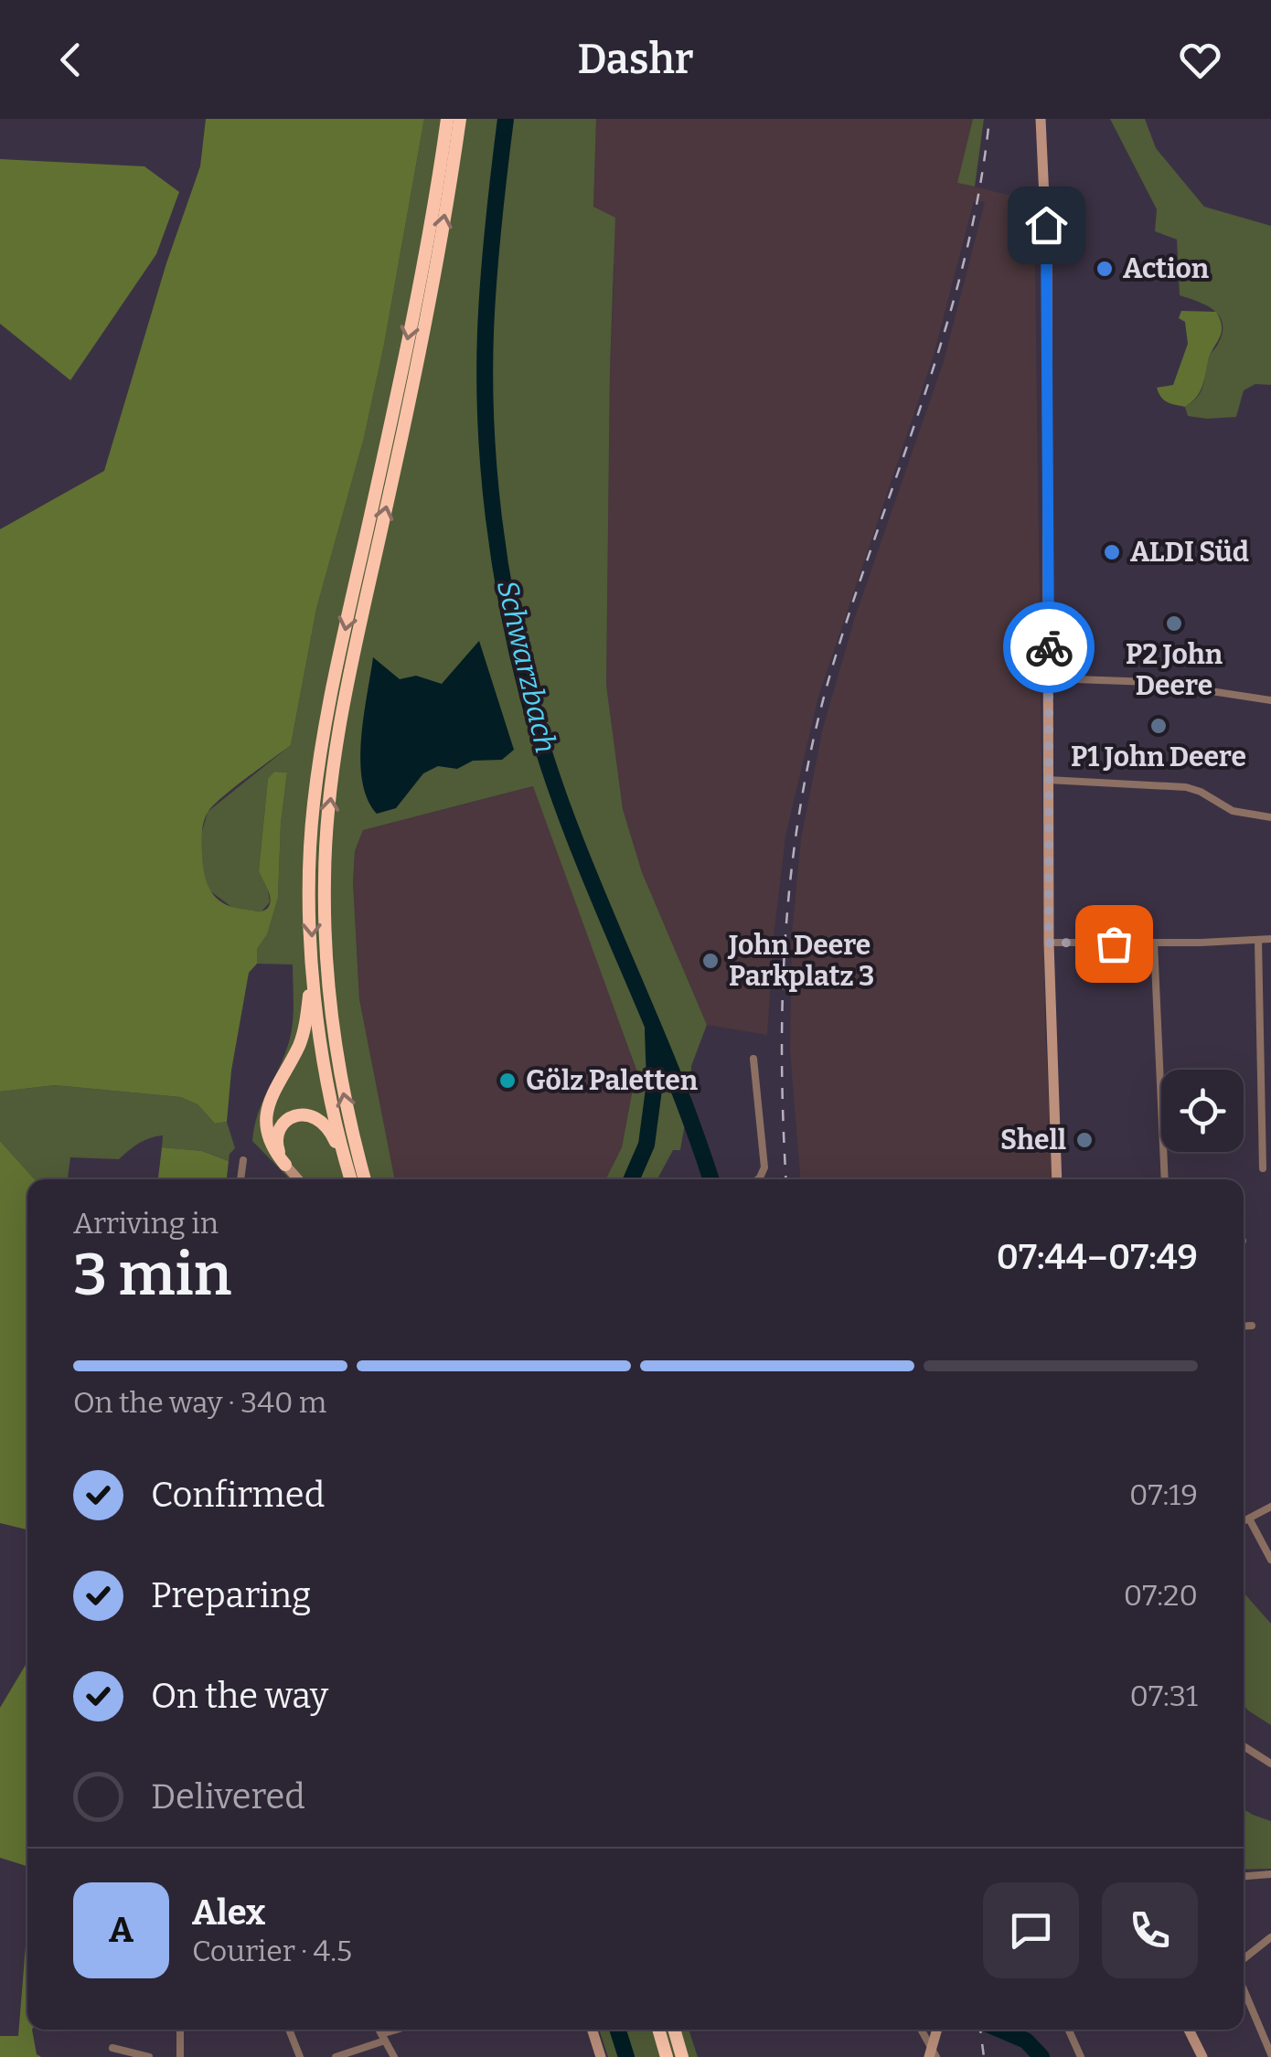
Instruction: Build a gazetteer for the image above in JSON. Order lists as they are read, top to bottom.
{
  "water": ["Schwarzbach"],
  "places": [
    "Action",
    "ALDI Süd",
    "P2 John Deere",
    "P1 John Deere",
    "John Deere Parkplatz 3",
    "Gölz Paletten",
    "Shell"
  ],
  "page": {
    "header": "Dashr",
    "heading": ["3 min", "Arriving in", "07:44–07:49"],
    "panel": ["Alex", "Courier · 4.5"],
    "bar": "On the way · 340 m",
    "list": [
      ["Confirmed", "07:19"],
      ["Preparing", "07:20"],
      ["On the way", "07:31"],
      "Delivered"
    ],
    "round": "A"
  }
}
